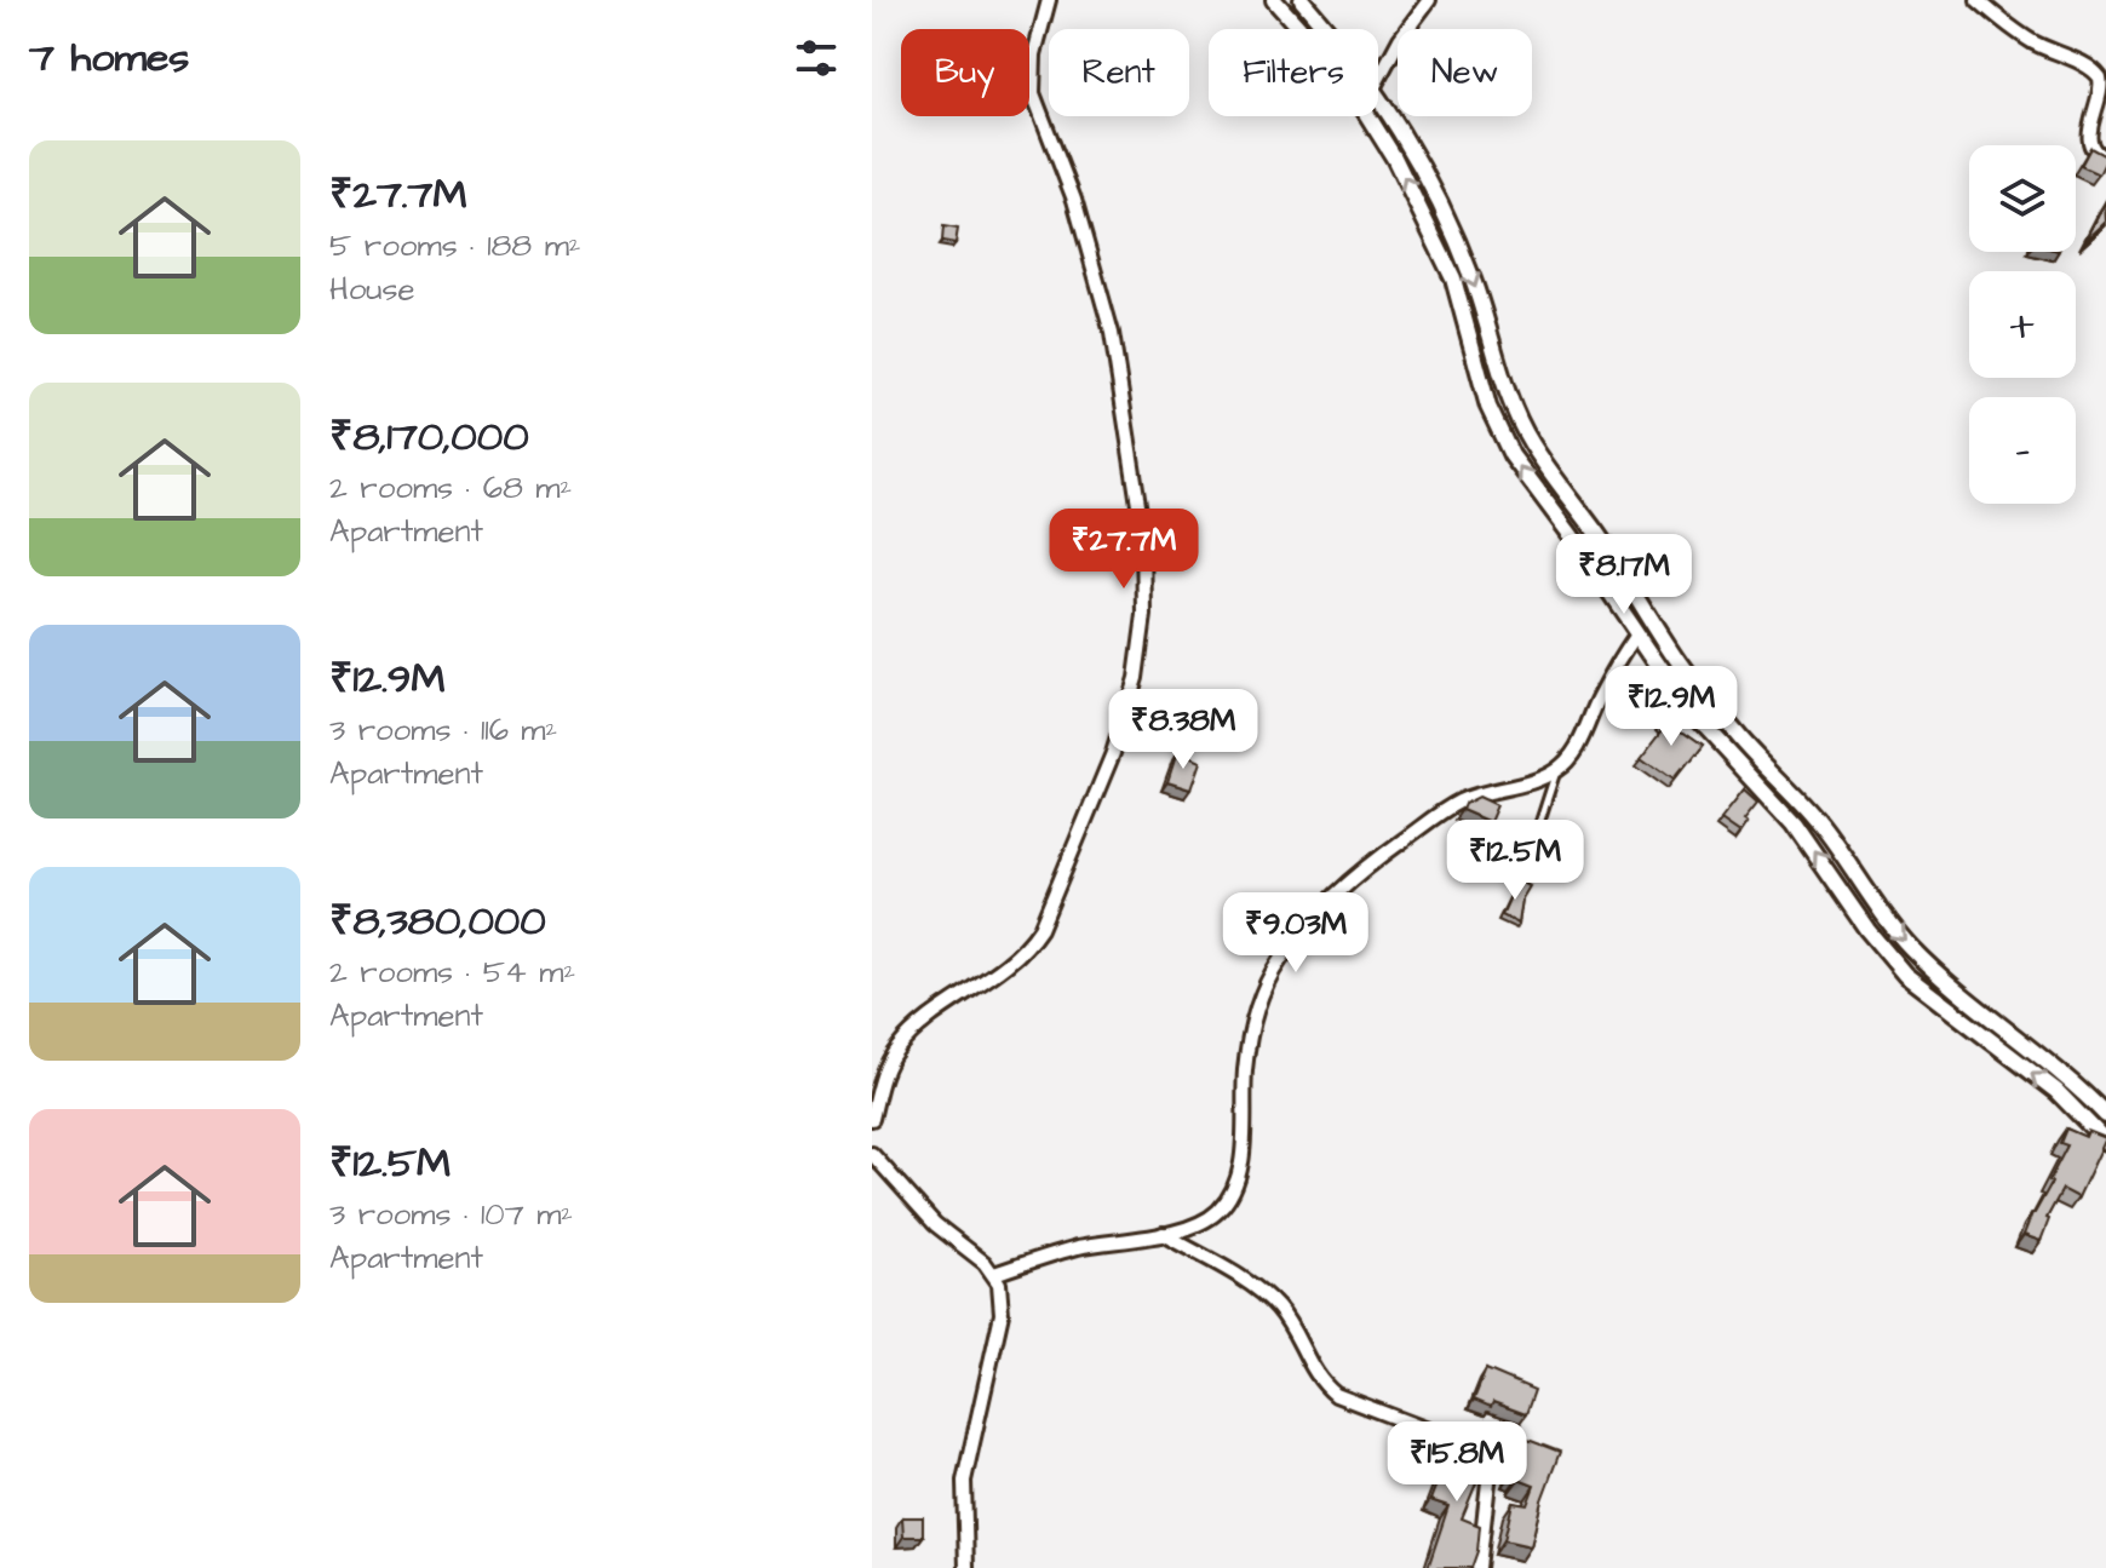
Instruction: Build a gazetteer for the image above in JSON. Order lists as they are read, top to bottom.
{
  "page": {
    "heading": "7 homes",
    "chip": [
      "Buy",
      "Rent",
      "Filters",
      "New"
    ],
    "list": [
      {
        "name": "₹27.7M",
        "note": "5 rooms · 188 m² · House"
      },
      {
        "name": "₹8,170,000",
        "note": "2 rooms · 68 m² · Apartment"
      },
      {
        "name": "₹12.9M",
        "note": "3 rooms · 116 m² · Apartment"
      },
      {
        "name": "₹8,380,000",
        "note": "2 rooms · 54 m² · Apartment"
      },
      {
        "name": "₹12.5M",
        "note": "3 rooms · 107 m² · Apartment"
      }
    ],
    "map_buttons": ["+", "−"],
    "price": [
      "₹27.7M",
      "₹8.17M",
      "₹12.9M",
      "₹8.38M",
      "₹12.5M",
      "₹9.03M",
      "₹15.8M"
    ]
  }
}
